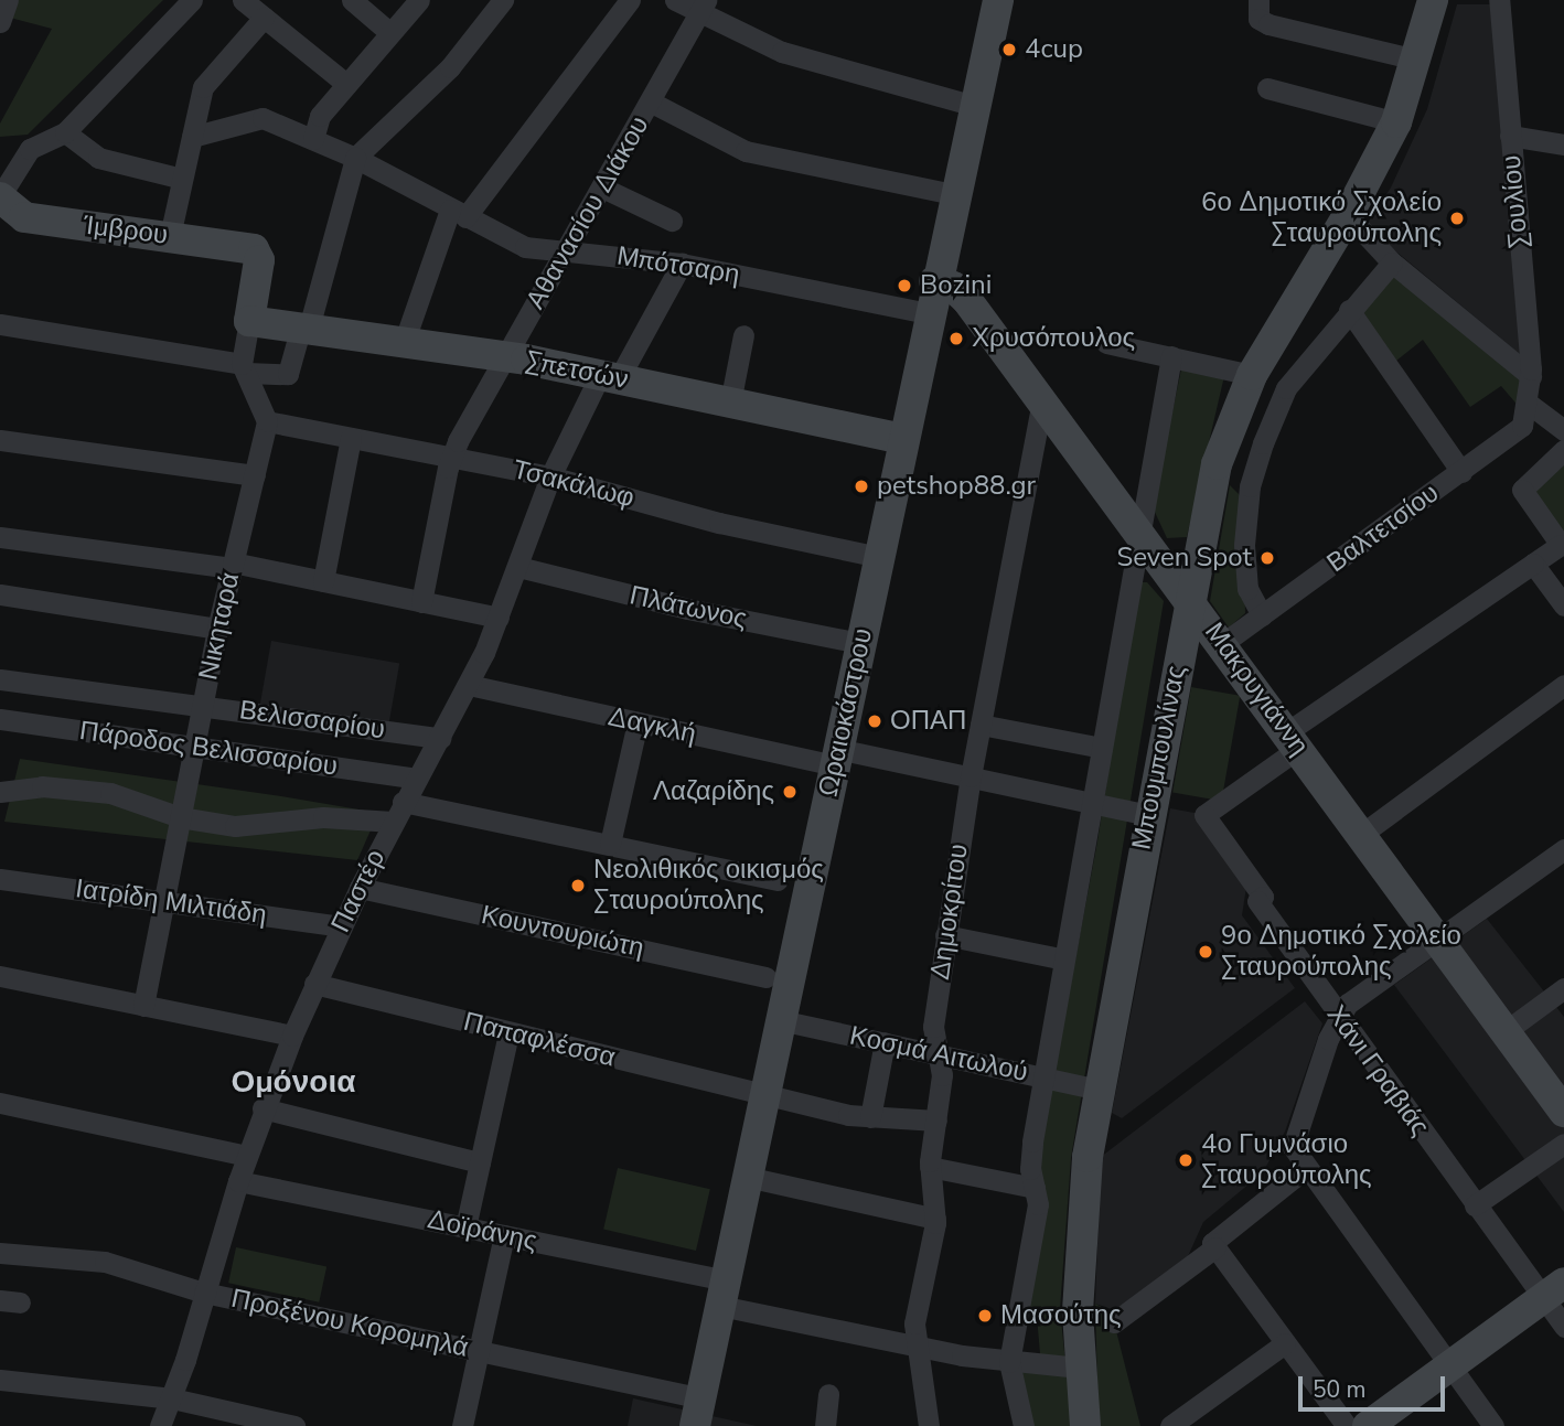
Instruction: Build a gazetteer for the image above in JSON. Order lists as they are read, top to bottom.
{
  "streets": {
    "street": [
      "Σουλίου",
      "Αθανασίου Διάκου",
      "Ίμβρου",
      "Μπότσαρη",
      "Σπετσών",
      "Τσακάλωφ",
      "Βαλτετσίου",
      "Πλάτωνος",
      "Νικηταρά",
      "Μακρυγιάννη",
      "Ωραιοκάστρου",
      "Βελισσαρίου",
      "Δαγκλή",
      "Πάροδος Βελισσαρίου",
      "Μπουμπουλίνας",
      "Παστέρ",
      "Ιατρίδη Μιλτιάδη",
      "Δημοκρίτου",
      "Κουντουριώτη",
      "Παπαφλέσσα",
      "Κοσμά Αιτωλού",
      "Χάνι Γραβιάς",
      "Δοϊράνης",
      "Προξένου Κορομηλά"
    ]
  },
  "crossings": [
    ["Σουλίου", "Βαλτετσίου"],
    ["Αθανασίου Διάκου", "Μπότσαρη"],
    ["Αθανασίου Διάκου", "Σπετσών"],
    ["Αθανασίου Διάκου", "Τσακάλωφ"],
    ["Ίμβρου", "Σπετσών"],
    ["Μπότσαρη", "Ωραιοκάστρου"],
    ["Μπότσαρη", "Παστέρ"],
    ["Σπετσών", "Ωραιοκάστρου"],
    ["Σπετσών", "Παστέρ"],
    ["Τσακάλωφ", "Νικηταρά"],
    ["Τσακάλωφ", "Ωραιοκάστρου"],
    ["Τσακάλωφ", "Παστέρ"],
    ["Βαλτετσίου", "Μακρυγιάννη"],
    ["Πλάτωνος", "Ωραιοκάστρου"],
    ["Πλάτωνος", "Παστέρ"],
    ["Νικηταρά", "Βελισσαρίου"],
    ["Νικηταρά", "Πάροδος Βελισσαρίου"],
    ["Νικηταρά", "Ιατρίδη Μιλτιάδη"],
    ["Μακρυγιάννη", "Ωραιοκάστρου"],
    ["Μακρυγιάννη", "Μπουμπουλίνας"],
    ["Μακρυγιάννη", "Δημοκρίτου"],
    ["Μακρυγιάννη", "Χάνι Γραβιάς"],
    ["Ωραιοκάστρου", "Δαγκλή"],
    ["Ωραιοκάστρου", "Παπαφλέσσα"],
    ["Ωραιοκάστρου", "Κοσμά Αιτωλού"],
    ["Ωραιοκάστρου", "Δοϊράνης"],
    ["Ωραιοκάστρου", "Προξένου Κορομηλά"],
    ["Βελισσαρίου", "Παστέρ"],
    ["Δαγκλή", "Μπουμπουλίνας"],
    ["Δαγκλή", "Παστέρ"],
    ["Δαγκλή", "Δημοκρίτου"],
    ["Πάροδος Βελισσαρίου", "Παστέρ"],
    ["Μπουμπουλίνας", "Κοσμά Αιτωλού"],
    ["Μπουμπουλίνας", "Δοϊράνης"],
    ["Παστέρ", "Ιατρίδη Μιλτιάδη"],
    ["Παστέρ", "Κουντουριώτη"],
    ["Παστέρ", "Παπαφλέσσα"],
    ["Παστέρ", "Δοϊράνης"],
    ["Παστέρ", "Προξένου Κορομηλά"],
    ["Δημοκρίτου", "Παπαφλέσσα"],
    ["Δημοκρίτου", "Κοσμά Αιτωλού"],
    ["Δημοκρίτου", "Δοϊράνης"]
  ],
  "districts": ["Ομόνοια"],
  "places": [
    "4cup",
    "6ο Δημοτικό Σχολείο Σταυρούπολης",
    "Bozini",
    "Χρυσόπουλος",
    "petshop88.gr",
    "Seven Spot",
    "ΟΠΑΠ",
    "Λαζαρίδης",
    "Νεολιθικός οικισμός Σταυρούπολης",
    "9ο Δημοτικό Σχολείο Σταυρούπολης",
    "4ο Γυμνάσιο Σταυρούπολης",
    "Μασούτης"
  ],
  "scale_bar": "50 m"
}
